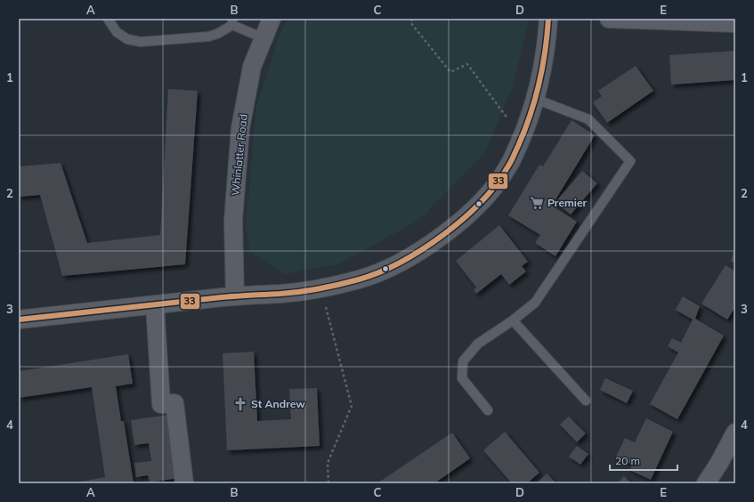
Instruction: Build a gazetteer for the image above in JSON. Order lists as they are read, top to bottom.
{
  "streets": {
    "street": ["Whinlatter Road"]
  },
  "places": {
    "supermarket": ["Premier"],
    "church": ["St Andrew"]
  },
  "lines": ["transit line 33"],
  "scale_bar": "20 m",
  "grid": {
    "columns": [
      "A",
      "B",
      "C",
      "D",
      "E"
    ],
    "rows": [
      "1",
      "2",
      "3",
      "4"
    ]
  }
}
